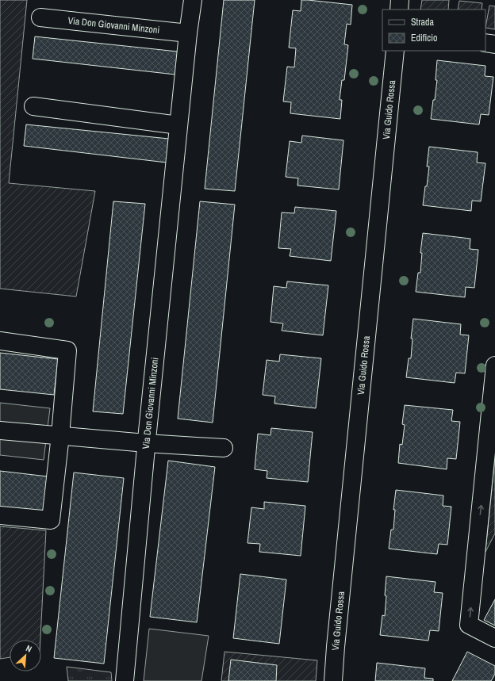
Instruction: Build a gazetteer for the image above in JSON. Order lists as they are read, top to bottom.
{
  "streets": {
    "street": ["Via Don Giovanni Minzoni", "Via Guido Rossa"]
  },
  "legend": ["Strada", "Edificio"],
  "north": "top right"
}
